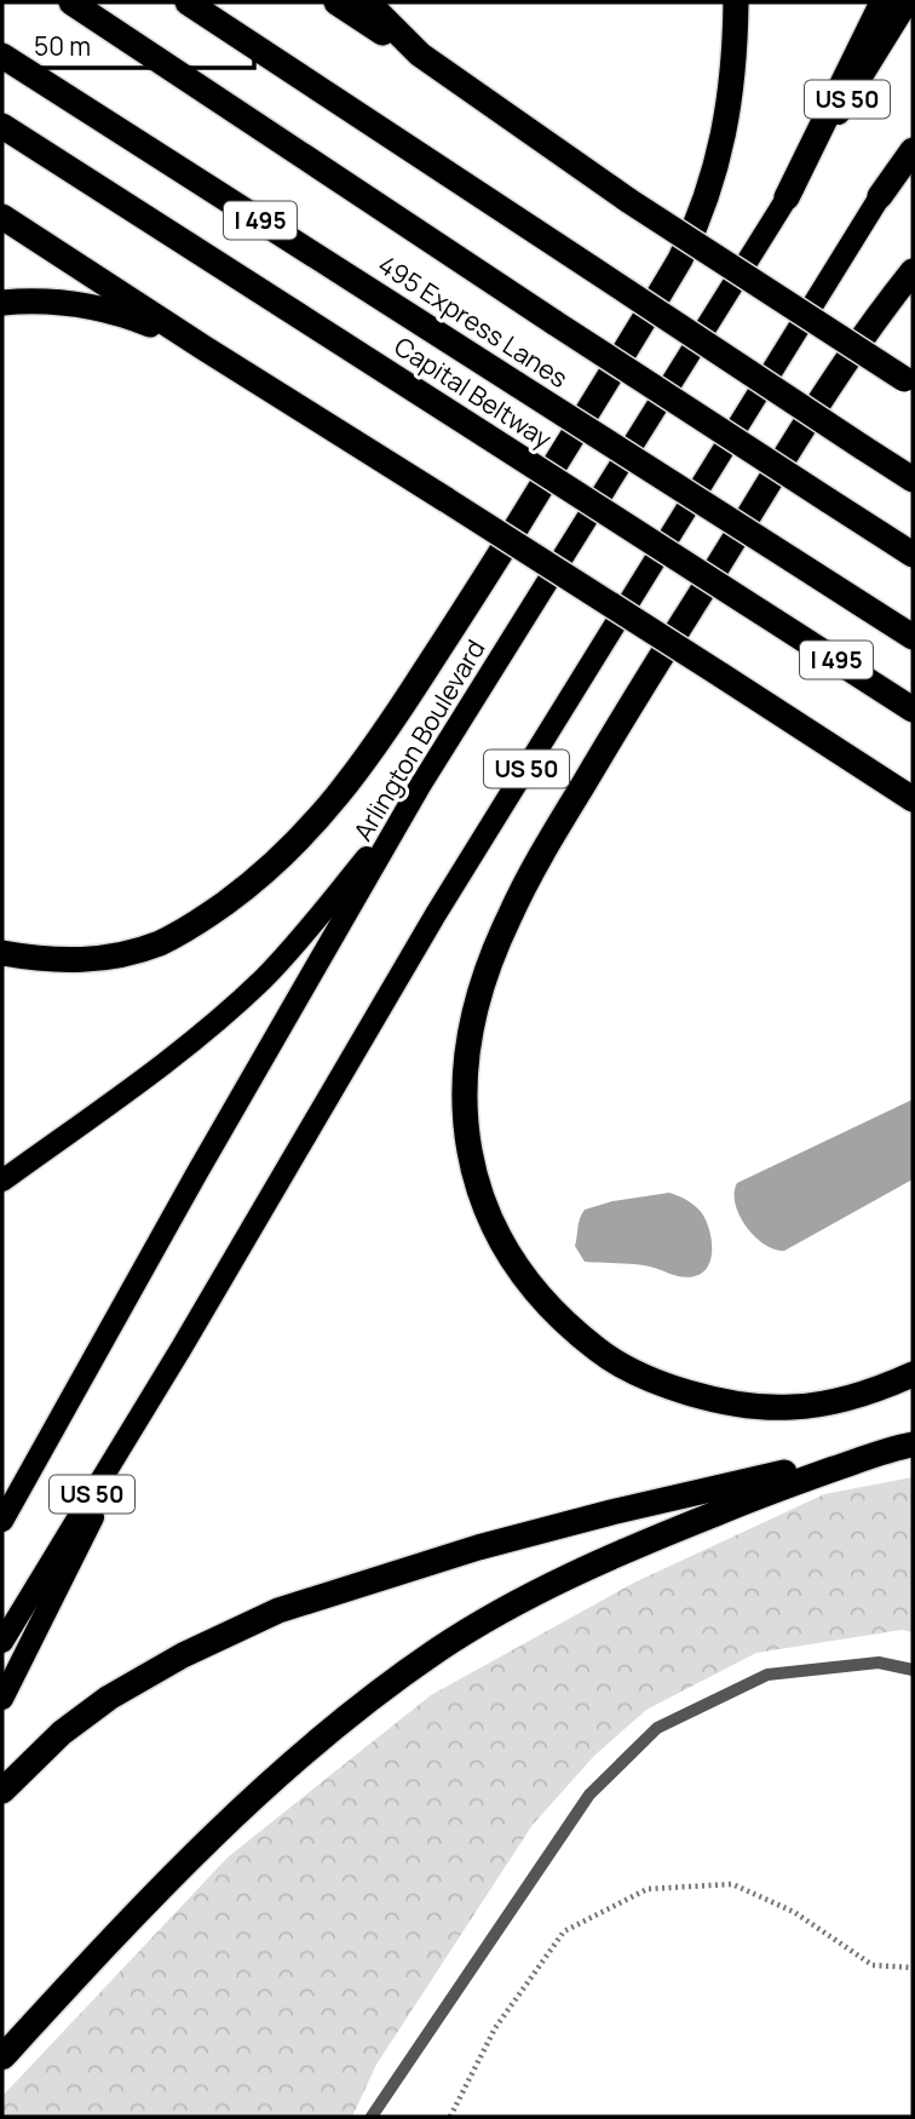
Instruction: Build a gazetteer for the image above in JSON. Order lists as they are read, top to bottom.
{
  "streets": {
    "highway": ["I 495", "495 Express Lanes", "Capital Beltway"],
    "main road": ["US 50", "Arlington Boulevard"]
  },
  "scale_bar": "50 m"
}
